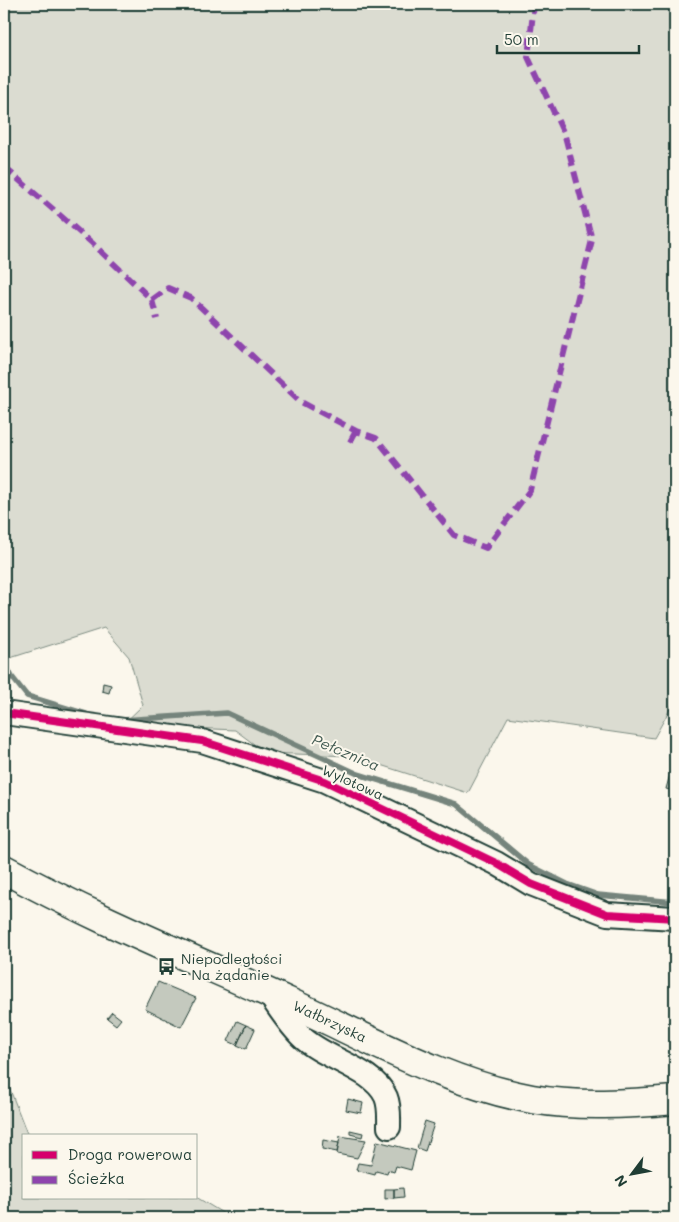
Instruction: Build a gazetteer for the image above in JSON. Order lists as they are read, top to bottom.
{
  "streets": {
    "main road": ["Wałbrzyska"],
    "street": ["Wylotowa"]
  },
  "water": ["Pełcznica"],
  "places": {
    "bus stop": ["Niepodległości - Na żądanie"]
  },
  "legend": ["Droga rowerowa", "Ścieżka"],
  "scale_bar": "50 m",
  "north": "bottom left"
}
